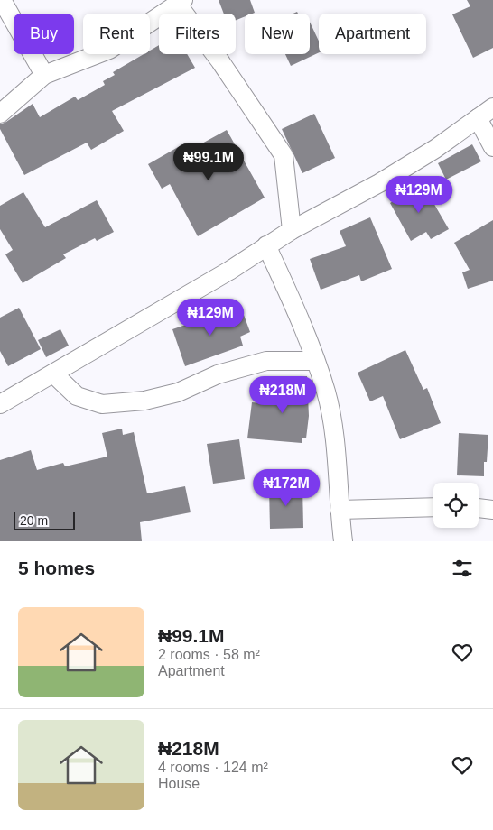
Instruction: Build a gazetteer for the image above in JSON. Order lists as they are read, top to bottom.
{
  "scale_bar": "20 m",
  "page": {
    "chip": [
      "Buy",
      "Rent",
      "Filters",
      "New",
      "Apartment"
    ],
    "price": [
      "₦99.1M",
      "₦129M",
      "₦129M",
      "₦218M",
      "₦172M"
    ],
    "scale": "20 m",
    "heading": "5 homes",
    "list": [
      {
        "name": "₦99.1M",
        "note": "2 rooms · 58 m² · Apartment"
      },
      {
        "name": "₦218M",
        "note": "4 rooms · 124 m² · House"
      }
    ]
  }
}
